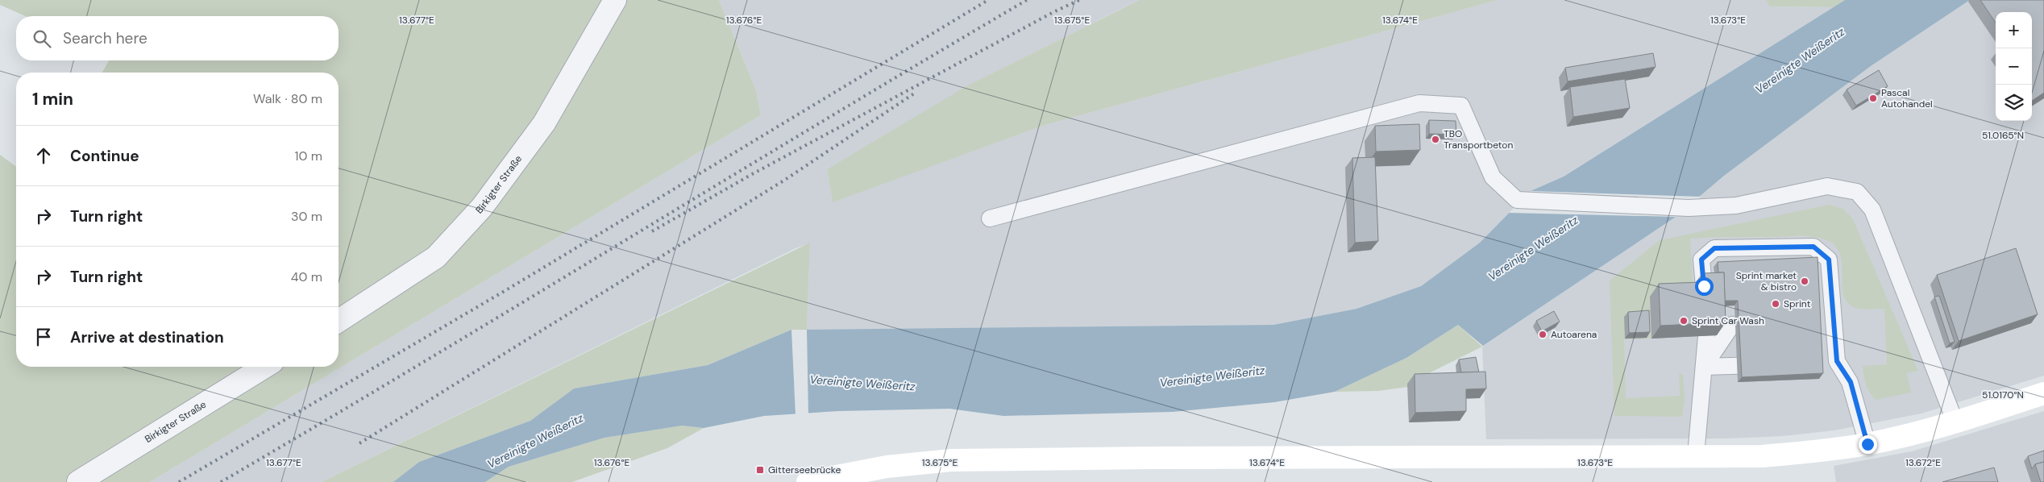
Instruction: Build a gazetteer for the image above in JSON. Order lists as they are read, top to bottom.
{
  "streets": {
    "street": ["Birkigter Straße"]
  },
  "water": ["Vereinigte Weißeritz"],
  "places": {
    "other": [
      "Pascal Autohandel",
      "TBO Transportbeton",
      "Sprint market & bistro",
      "Sprint",
      "Sprint Car Wash",
      "Autoarena"
    ],
    "transit": ["Gitterseebrücke"]
  },
  "page": {
    "map_buttons": ["+", "−"],
    "search": "Search here",
    "heading": ["1 min", "Walk · 80 m"],
    "list": [
      ["Continue", "10 m"],
      ["Turn right", "30 m"],
      ["Turn right", "40 m"],
      "Arrive at destination"
    ]
  },
  "coordinates": [
    "13.677°E",
    "13.676°E",
    "13.675°E",
    "13.674°E",
    "13.673°E",
    "51.0165°N",
    "51.0170°N",
    "13.672°E"
  ]
}
